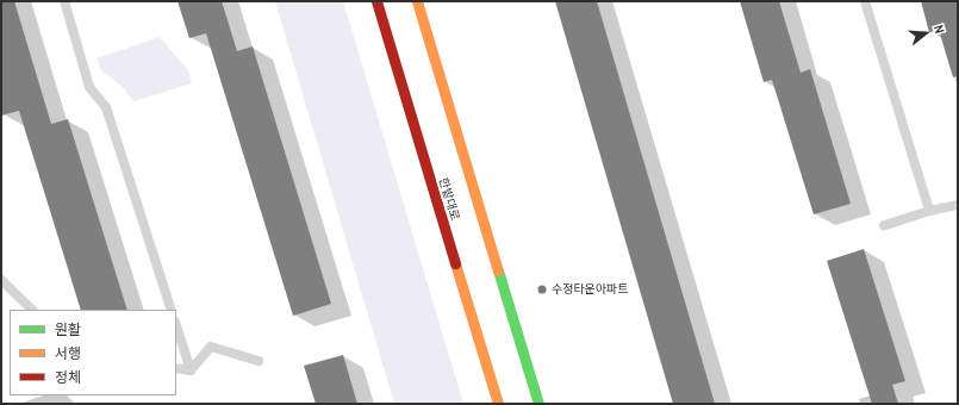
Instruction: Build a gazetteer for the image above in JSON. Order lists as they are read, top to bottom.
{
  "streets": {
    "main road": ["한밭대로"]
  },
  "places": ["수정타운아파트"],
  "legend": ["원활", "서행", "정체"],
  "north": "right"
}
